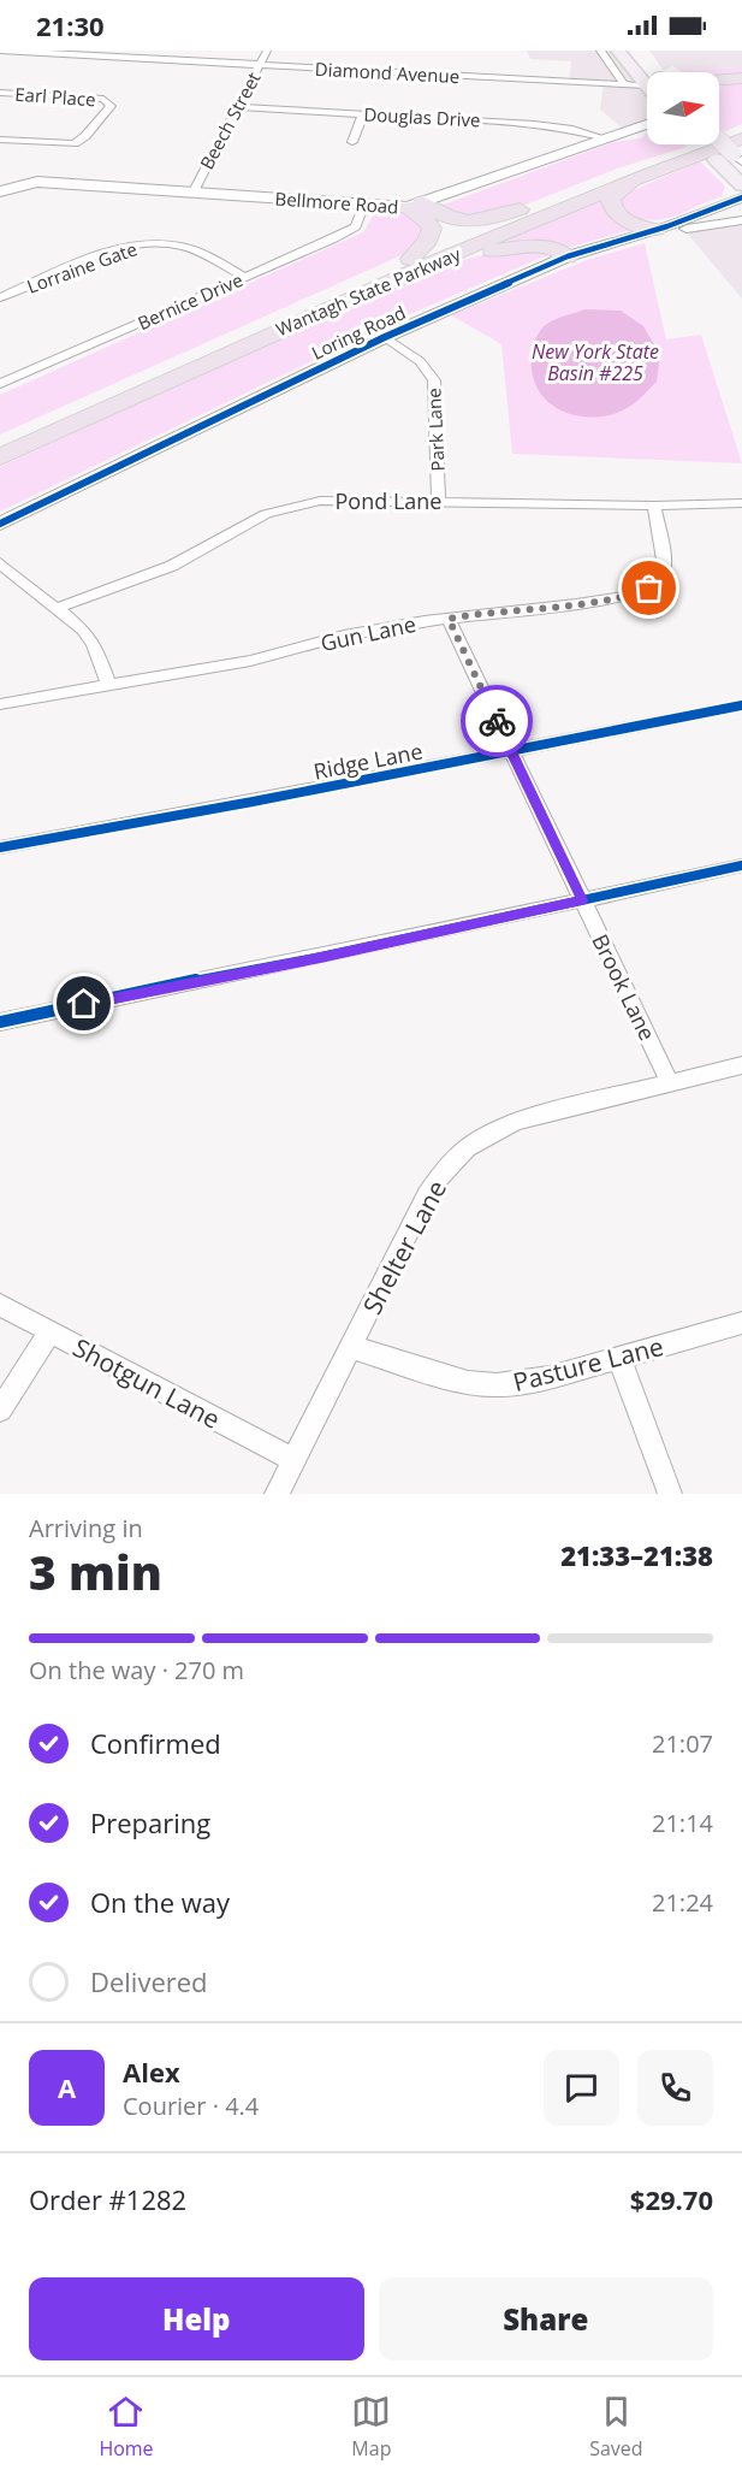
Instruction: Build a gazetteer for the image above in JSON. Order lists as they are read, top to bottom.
{
  "streets": {
    "highway": ["Wantagh State Parkway"],
    "main road": ["Bellmore Road"],
    "street": [
      "Diamond Avenue",
      "Earl Place",
      "Douglas Drive",
      "Beech Street",
      "Lorraine Gate",
      "Bernice Drive",
      "Loring Road",
      "Park Lane",
      "Pond Lane",
      "Gun Lane",
      "Ridge Lane",
      "Brook Lane",
      "Shelter Lane",
      "Pasture Lane",
      "Shotgun Lane"
    ]
  },
  "crossings": [
    ["Diamond Avenue", "Beech Street"],
    ["Douglas Drive", "Beech Street"],
    ["Douglas Drive", "Bellmore Road"],
    ["Beech Street", "Bellmore Road"],
    ["Bellmore Road", "Bernice Drive"],
    ["Lorraine Gate", "Bernice Drive"],
    ["Loring Road", "Park Lane"],
    ["Park Lane", "Pond Lane"],
    ["Pond Lane", "Gun Lane"],
    ["Gun Lane", "Brook Lane"],
    ["Ridge Lane", "Brook Lane"],
    ["Brook Lane", "Shelter Lane"],
    ["Shelter Lane", "Pasture Lane"],
    ["Shelter Lane", "Shotgun Lane"]
  ],
  "water": ["New York State Basin #225"],
  "north": "right",
  "page": {
    "status": "21:30",
    "heading": ["3 min", "Arriving in", "21:33–21:38"],
    "panel": [
      "Alex",
      "Courier · 4.4",
      "Order #1282",
      "$29.70"
    ],
    "bar": "On the way · 270 m",
    "list": [
      ["Confirmed", "21:07"],
      ["Preparing", "21:14"],
      ["On the way", "21:24"],
      "Delivered"
    ],
    "round": "A",
    "buttons": ["Help", "Share"],
    "tabs": ["Home", "Map", "Saved"]
  }
}
